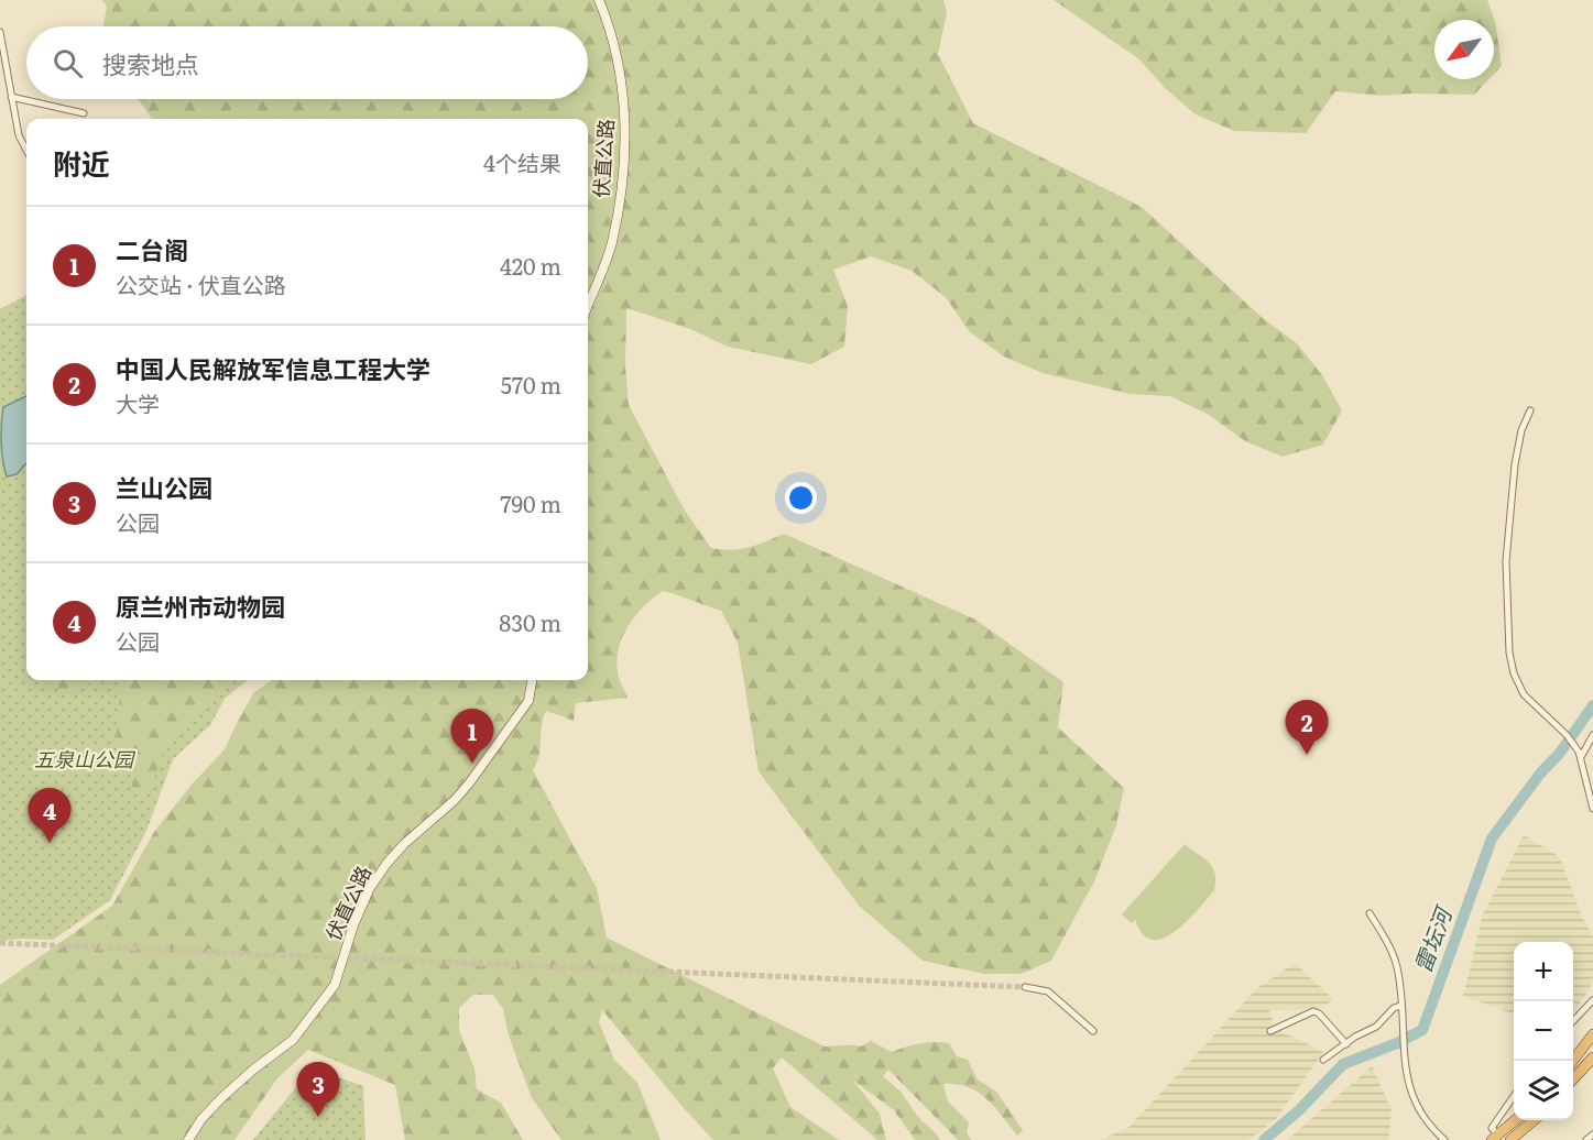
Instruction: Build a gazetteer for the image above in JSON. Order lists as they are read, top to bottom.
{
  "streets": {
    "main road": ["伏直公路"]
  },
  "water": ["雷坛河"],
  "parks": ["五泉山公园"],
  "north": "bottom left",
  "page": {
    "search": "搜索地点",
    "heading": ["附近", "4个结果"],
    "list": [
      {
        "mark": "1",
        "name": "二台阁",
        "note": "公交站 · 伏直公路",
        "value": "420 m"
      },
      {
        "mark": "2",
        "name": "中国人民解放军信息工程大学",
        "note": "大学",
        "value": "570 m"
      },
      {
        "mark": "3",
        "name": "兰山公园",
        "note": "公园",
        "value": "790 m"
      },
      {
        "mark": "4",
        "name": "原兰州市动物园",
        "note": "公园",
        "value": "830 m"
      }
    ],
    "pins": [
      "2",
      "1",
      "4",
      "3"
    ],
    "map_buttons": ["+", "−"]
  }
}
